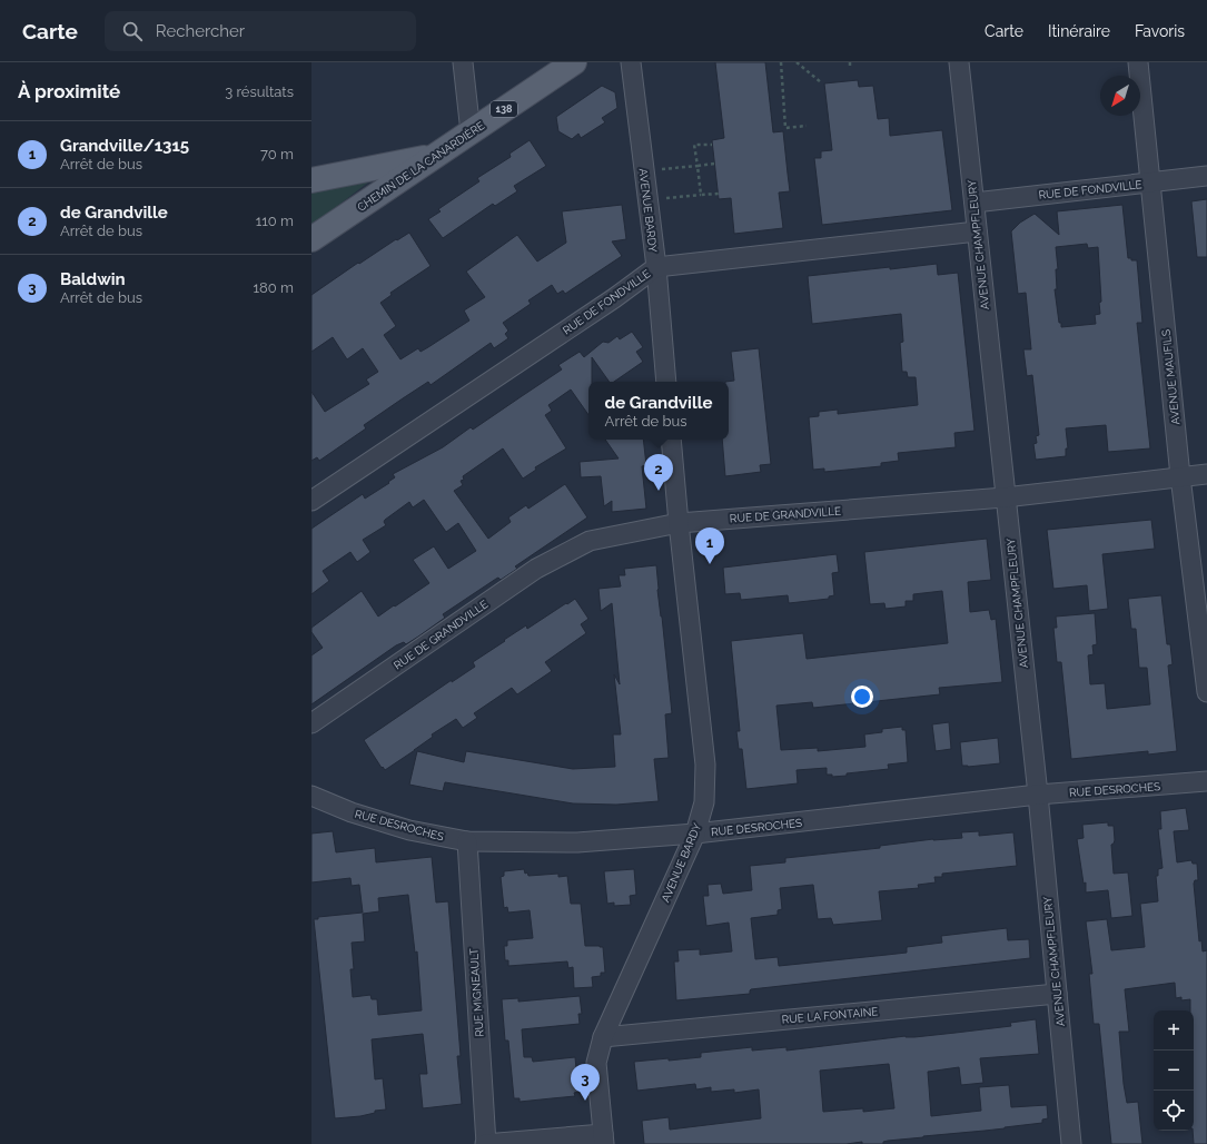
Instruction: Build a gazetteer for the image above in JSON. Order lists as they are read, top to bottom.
{
  "streets": {
    "main road": ["138", "CHEMIN DE LA CANARDIÈRE"],
    "street": [
      "RUE DE FONDVILLE",
      "AVENUE BARDY",
      "AVENUE CHAMPFLEURY",
      "AVENUE MAUFILS",
      "RUE DE GRANDVILLE",
      "RUE DESROCHES",
      "RUE MIGNEAULT",
      "RUE LA FONTAINE"
    ]
  },
  "crossings": [
    ["138", "CHEMIN DE LA CANARDIÈRE"],
    ["RUE DE FONDVILLE", "AVENUE BARDY"],
    ["RUE DE FONDVILLE", "AVENUE CHAMPFLEURY"],
    ["RUE DE FONDVILLE", "AVENUE MAUFILS"],
    ["AVENUE BARDY", "RUE DE GRANDVILLE"],
    ["AVENUE BARDY", "RUE DESROCHES"],
    ["AVENUE BARDY", "RUE LA FONTAINE"],
    ["AVENUE CHAMPFLEURY", "RUE DE GRANDVILLE"],
    ["AVENUE CHAMPFLEURY", "RUE DESROCHES"],
    ["AVENUE CHAMPFLEURY", "RUE LA FONTAINE"],
    ["AVENUE MAUFILS", "RUE DE GRANDVILLE"],
    ["RUE DESROCHES", "RUE MIGNEAULT"]
  ],
  "north": "bottom left",
  "page": {
    "header": "Carte",
    "search": "Rechercher",
    "nav": ["Carte", "Itinéraire", "Favoris"],
    "heading": ["À proximité", "3 résultats"],
    "list": [
      {
        "mark": "1",
        "name": "Grandville/1315",
        "note": "Arrêt de bus",
        "value": "70 m"
      },
      {
        "mark": "2",
        "name": "de Grandville",
        "note": "Arrêt de bus",
        "value": "110 m"
      },
      {
        "mark": "3",
        "name": "Baldwin",
        "note": "Arrêt de bus",
        "value": "180 m"
      }
    ],
    "popup": ["de Grandville", "Arrêt de bus"],
    "pins": ["2", "1", "3"],
    "map_buttons": ["+", "−"]
  }
}
